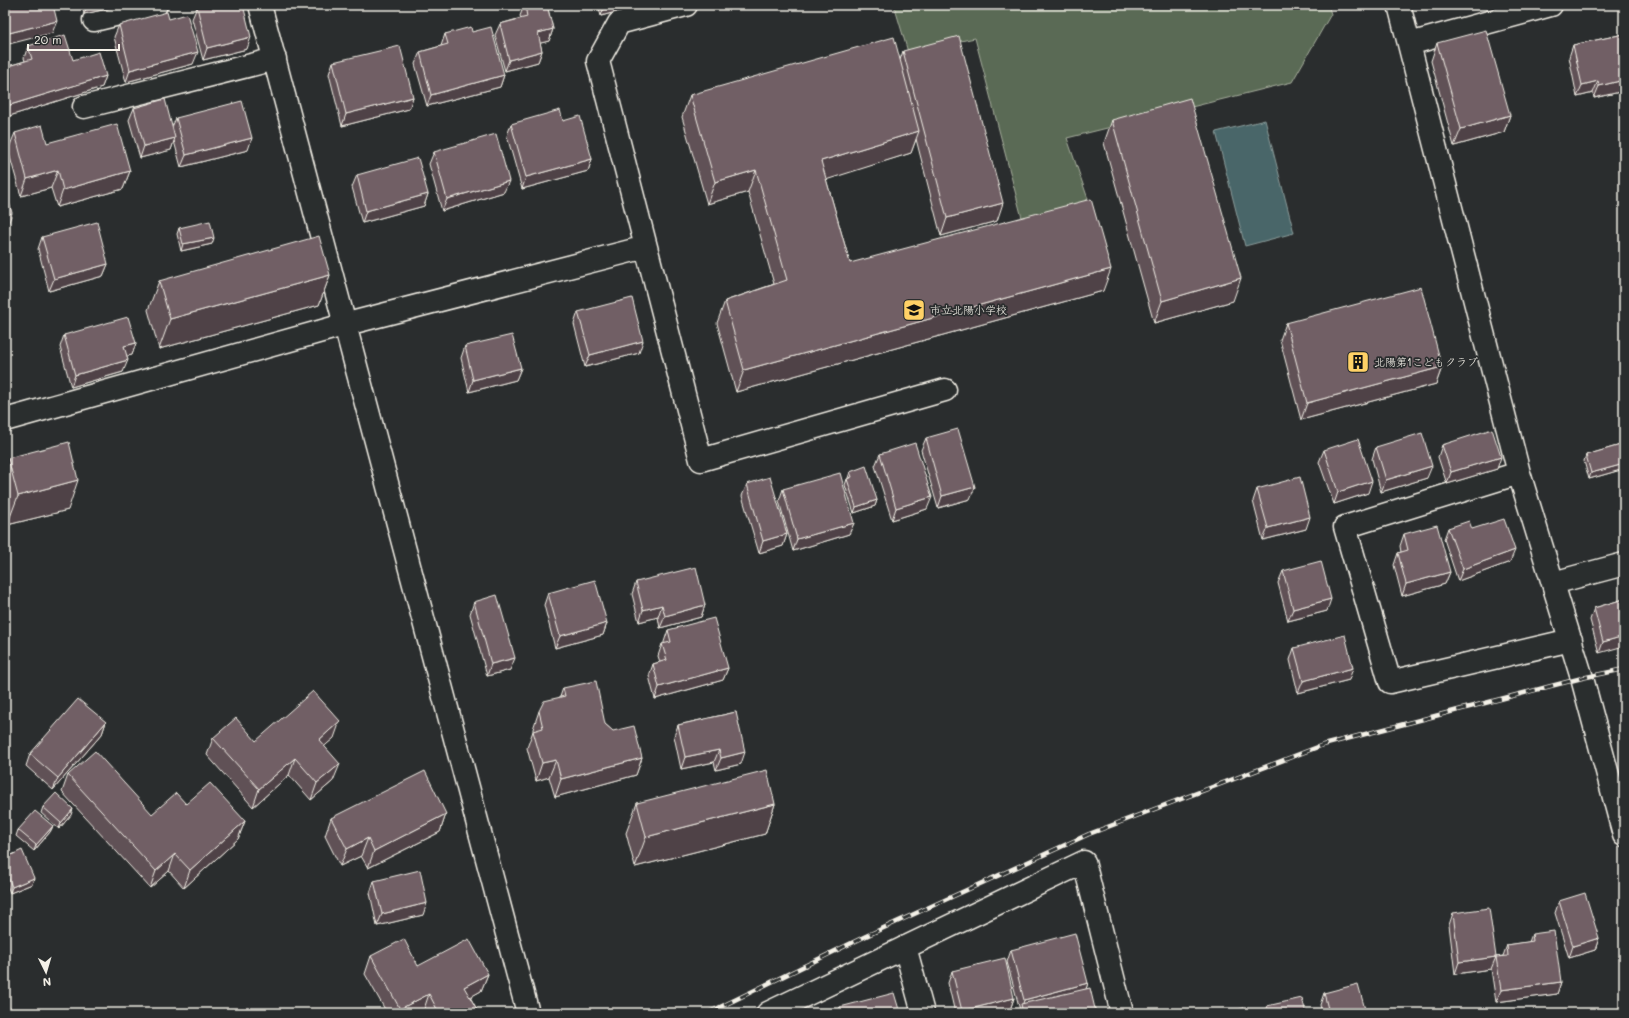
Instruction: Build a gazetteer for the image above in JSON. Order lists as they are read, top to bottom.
{
  "places": {
    "school or university": ["市立北陽小学校"],
    "building": ["北陽第1こどもクラブ"]
  },
  "scale_bar": "20 m",
  "north": "bottom"
}
